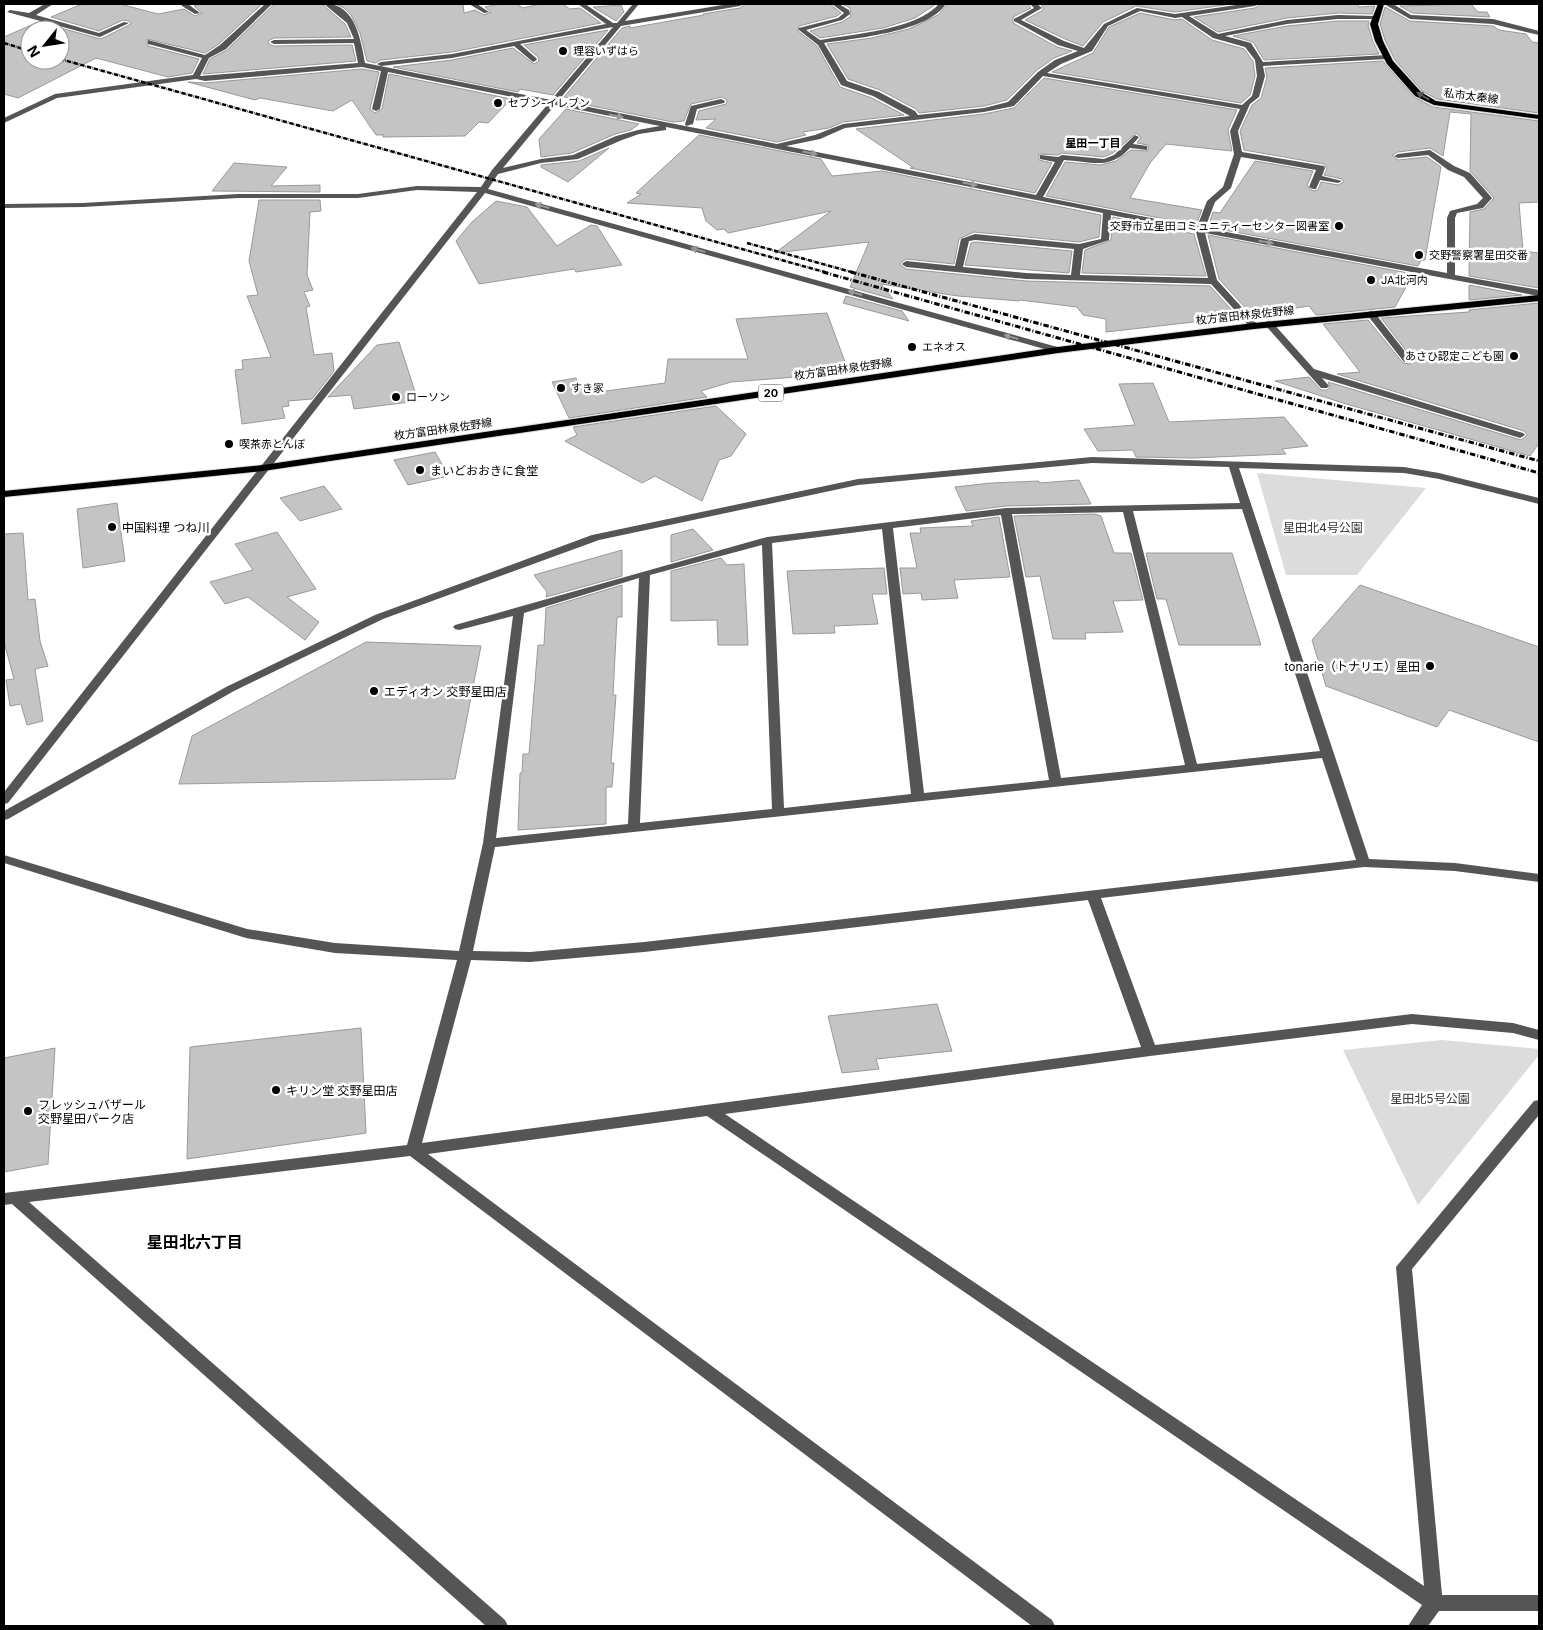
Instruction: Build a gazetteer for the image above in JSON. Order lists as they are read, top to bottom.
{
  "streets": {
    "main road": ["私市太秦線", "枚方富田林泉佐野線", "20"]
  },
  "one_way": ["私市太秦線"],
  "districts": ["星田一丁目", "星田北六丁目"],
  "parks": ["星田北4号公園", "星田北5号公園"],
  "places": [
    "理容いずはら",
    "セブン-イレブン",
    "交野市立星田コミュニティーセンター図書室",
    "交野警察署星田交番",
    "JA北河内",
    "エネオス",
    "あさひ認定こども園",
    "すき家",
    "ローソン",
    "喫茶赤とんぼ",
    "まいどおおきに食堂",
    "中国料理 つね川",
    "tonarie（トナリエ）星田",
    "エディオン 交野星田店",
    "キリン堂 交野星田店",
    "フレッシュバザール 交野星田パーク店"
  ],
  "north": "bottom left"
}
